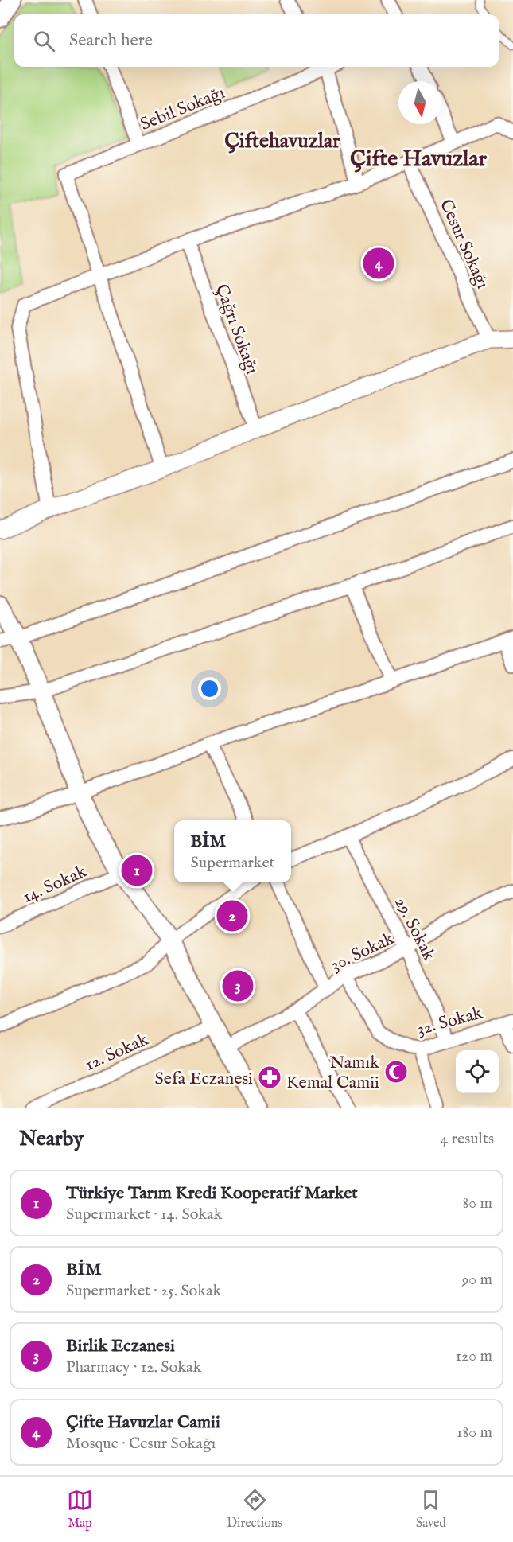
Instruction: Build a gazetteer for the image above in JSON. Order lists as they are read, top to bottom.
{
  "streets": {
    "street": [
      "Sebil Sokağı",
      "Cesur Sokağı",
      "Çağrı Sokağı",
      "14. Sokak",
      "29. Sokak",
      "30. Sokak",
      "32. Sokak",
      "12. Sokak"
    ]
  },
  "crossings": [
    ["29. Sokak", "30. Sokak"],
    ["29. Sokak", "32. Sokak"],
    ["30. Sokak", "32. Sokak"]
  ],
  "districts": ["Çiftehavuzlar", "Çifte Havuzlar"],
  "places": {
    "mosque": ["Namık Kemal Camii"],
    "pharmacy": ["Sefa Eczanesi"]
  },
  "north": "bottom",
  "page": {
    "search": "Search here",
    "pins": [
      "4",
      "1",
      "2",
      "3"
    ],
    "popup": ["BİM", "Supermarket"],
    "heading": ["Nearby", "4 results"],
    "list": [
      {
        "mark": "1",
        "name": "Türkiye Tarım Kredi Kooperatif Market",
        "note": "Supermarket · 14. Sokak",
        "value": "80 m"
      },
      {
        "mark": "2",
        "name": "BİM",
        "note": "Supermarket · 25. Sokak",
        "value": "90 m"
      },
      {
        "mark": "3",
        "name": "Birlik Eczanesi",
        "note": "Pharmacy · 12. Sokak",
        "value": "120 m"
      },
      {
        "mark": "4",
        "name": "Çifte Havuzlar Camii",
        "note": "Mosque · Cesur Sokağı",
        "value": "180 m"
      }
    ],
    "nav": ["Map", "Directions", "Saved"]
  }
}
